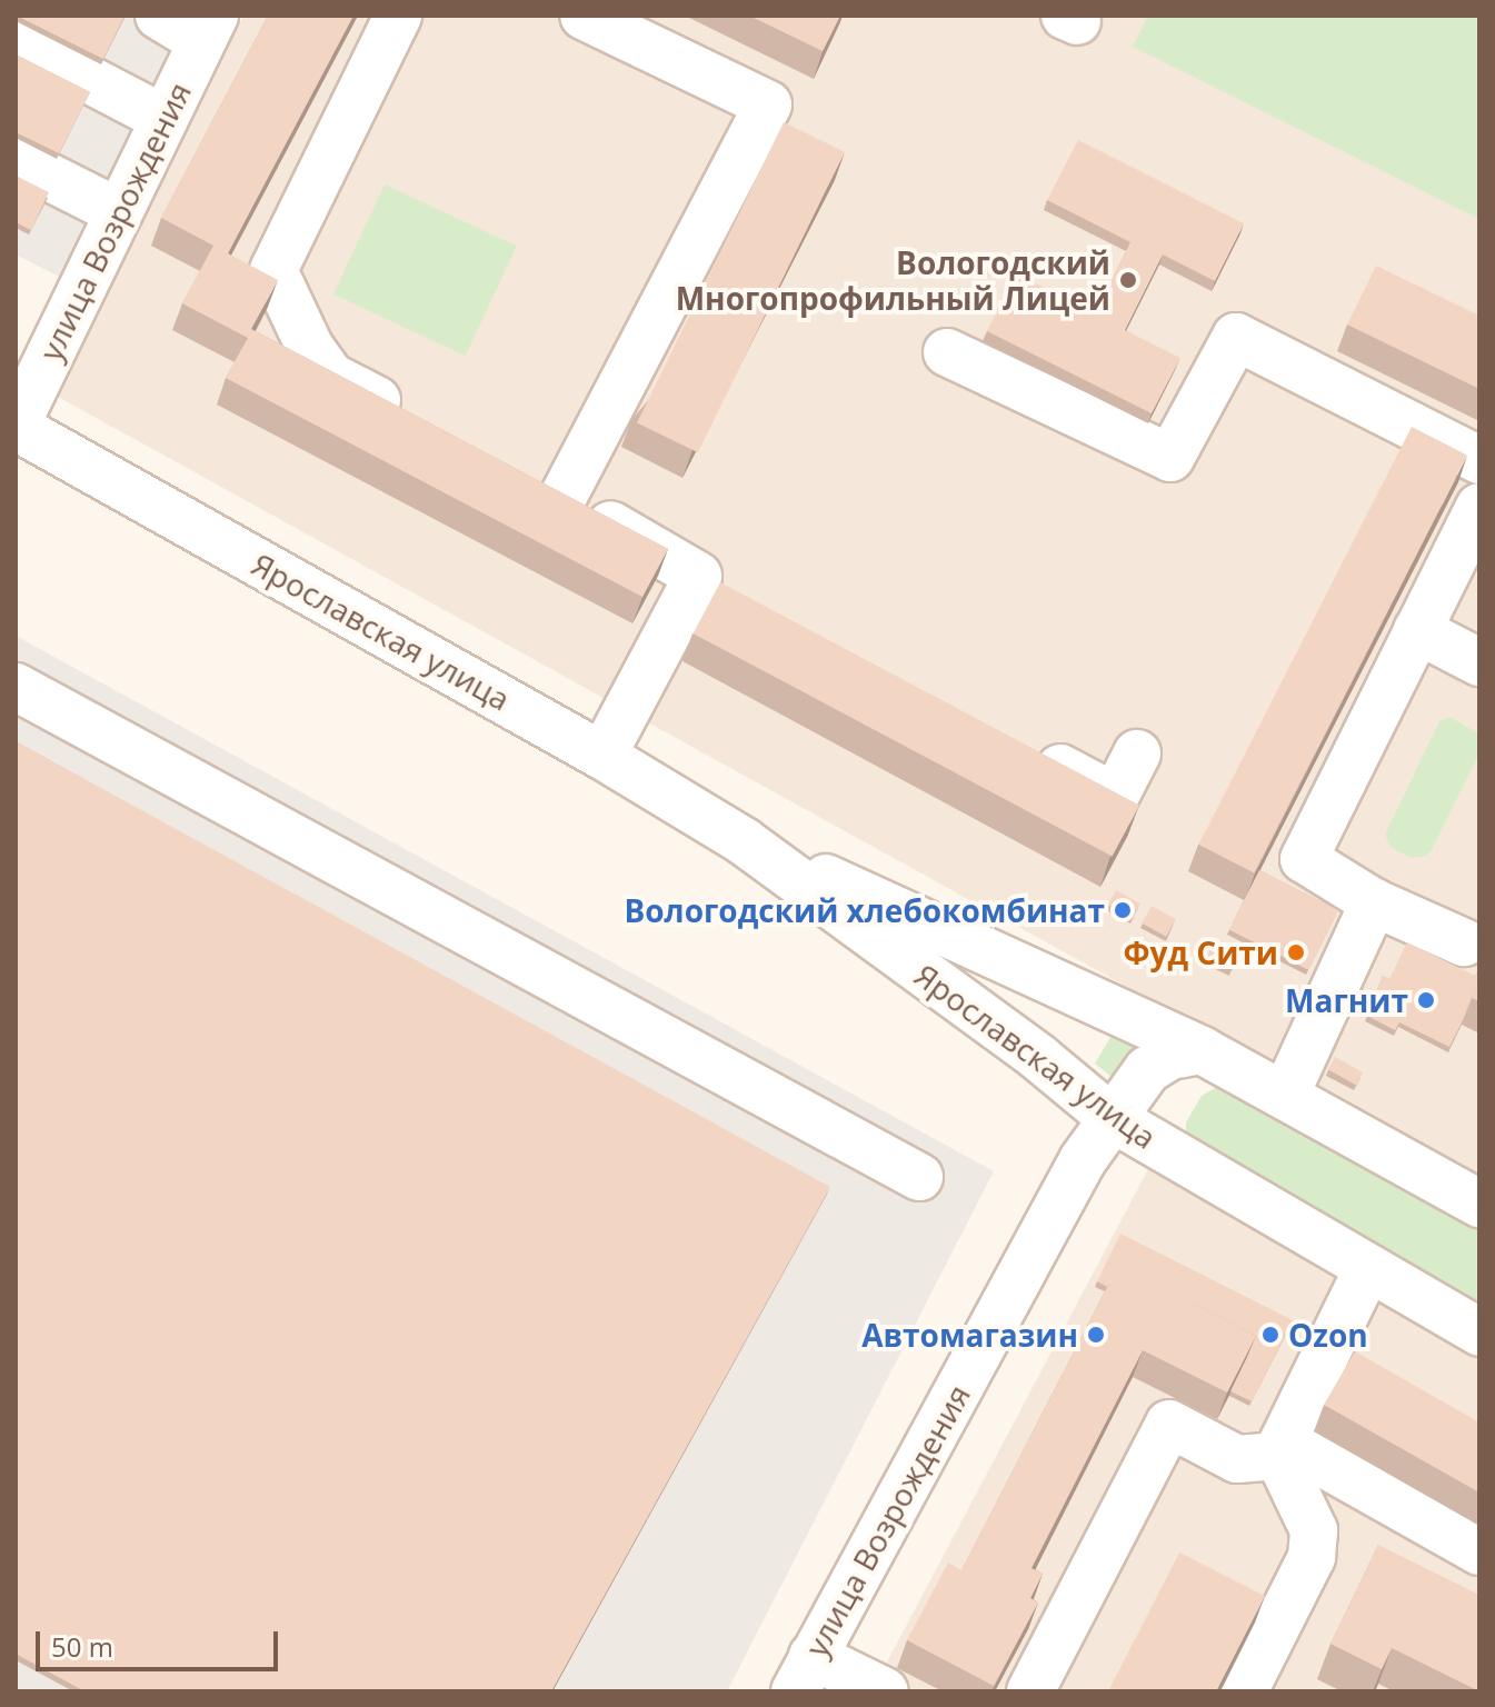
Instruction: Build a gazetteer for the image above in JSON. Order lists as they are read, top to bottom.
{
  "streets": {
    "street": ["улица Возрождения", "Ярославская улица"]
  },
  "crossings": [
    ["улица Возрождения", "Ярославская улица"]
  ],
  "places": [
    "Вологодский Многопрофильный Лицей",
    "Вологодский хлебокомбинат",
    "Фуд Сити",
    "Магнит",
    "Автомагазин",
    "Ozon"
  ],
  "scale_bar": "50 m"
}
